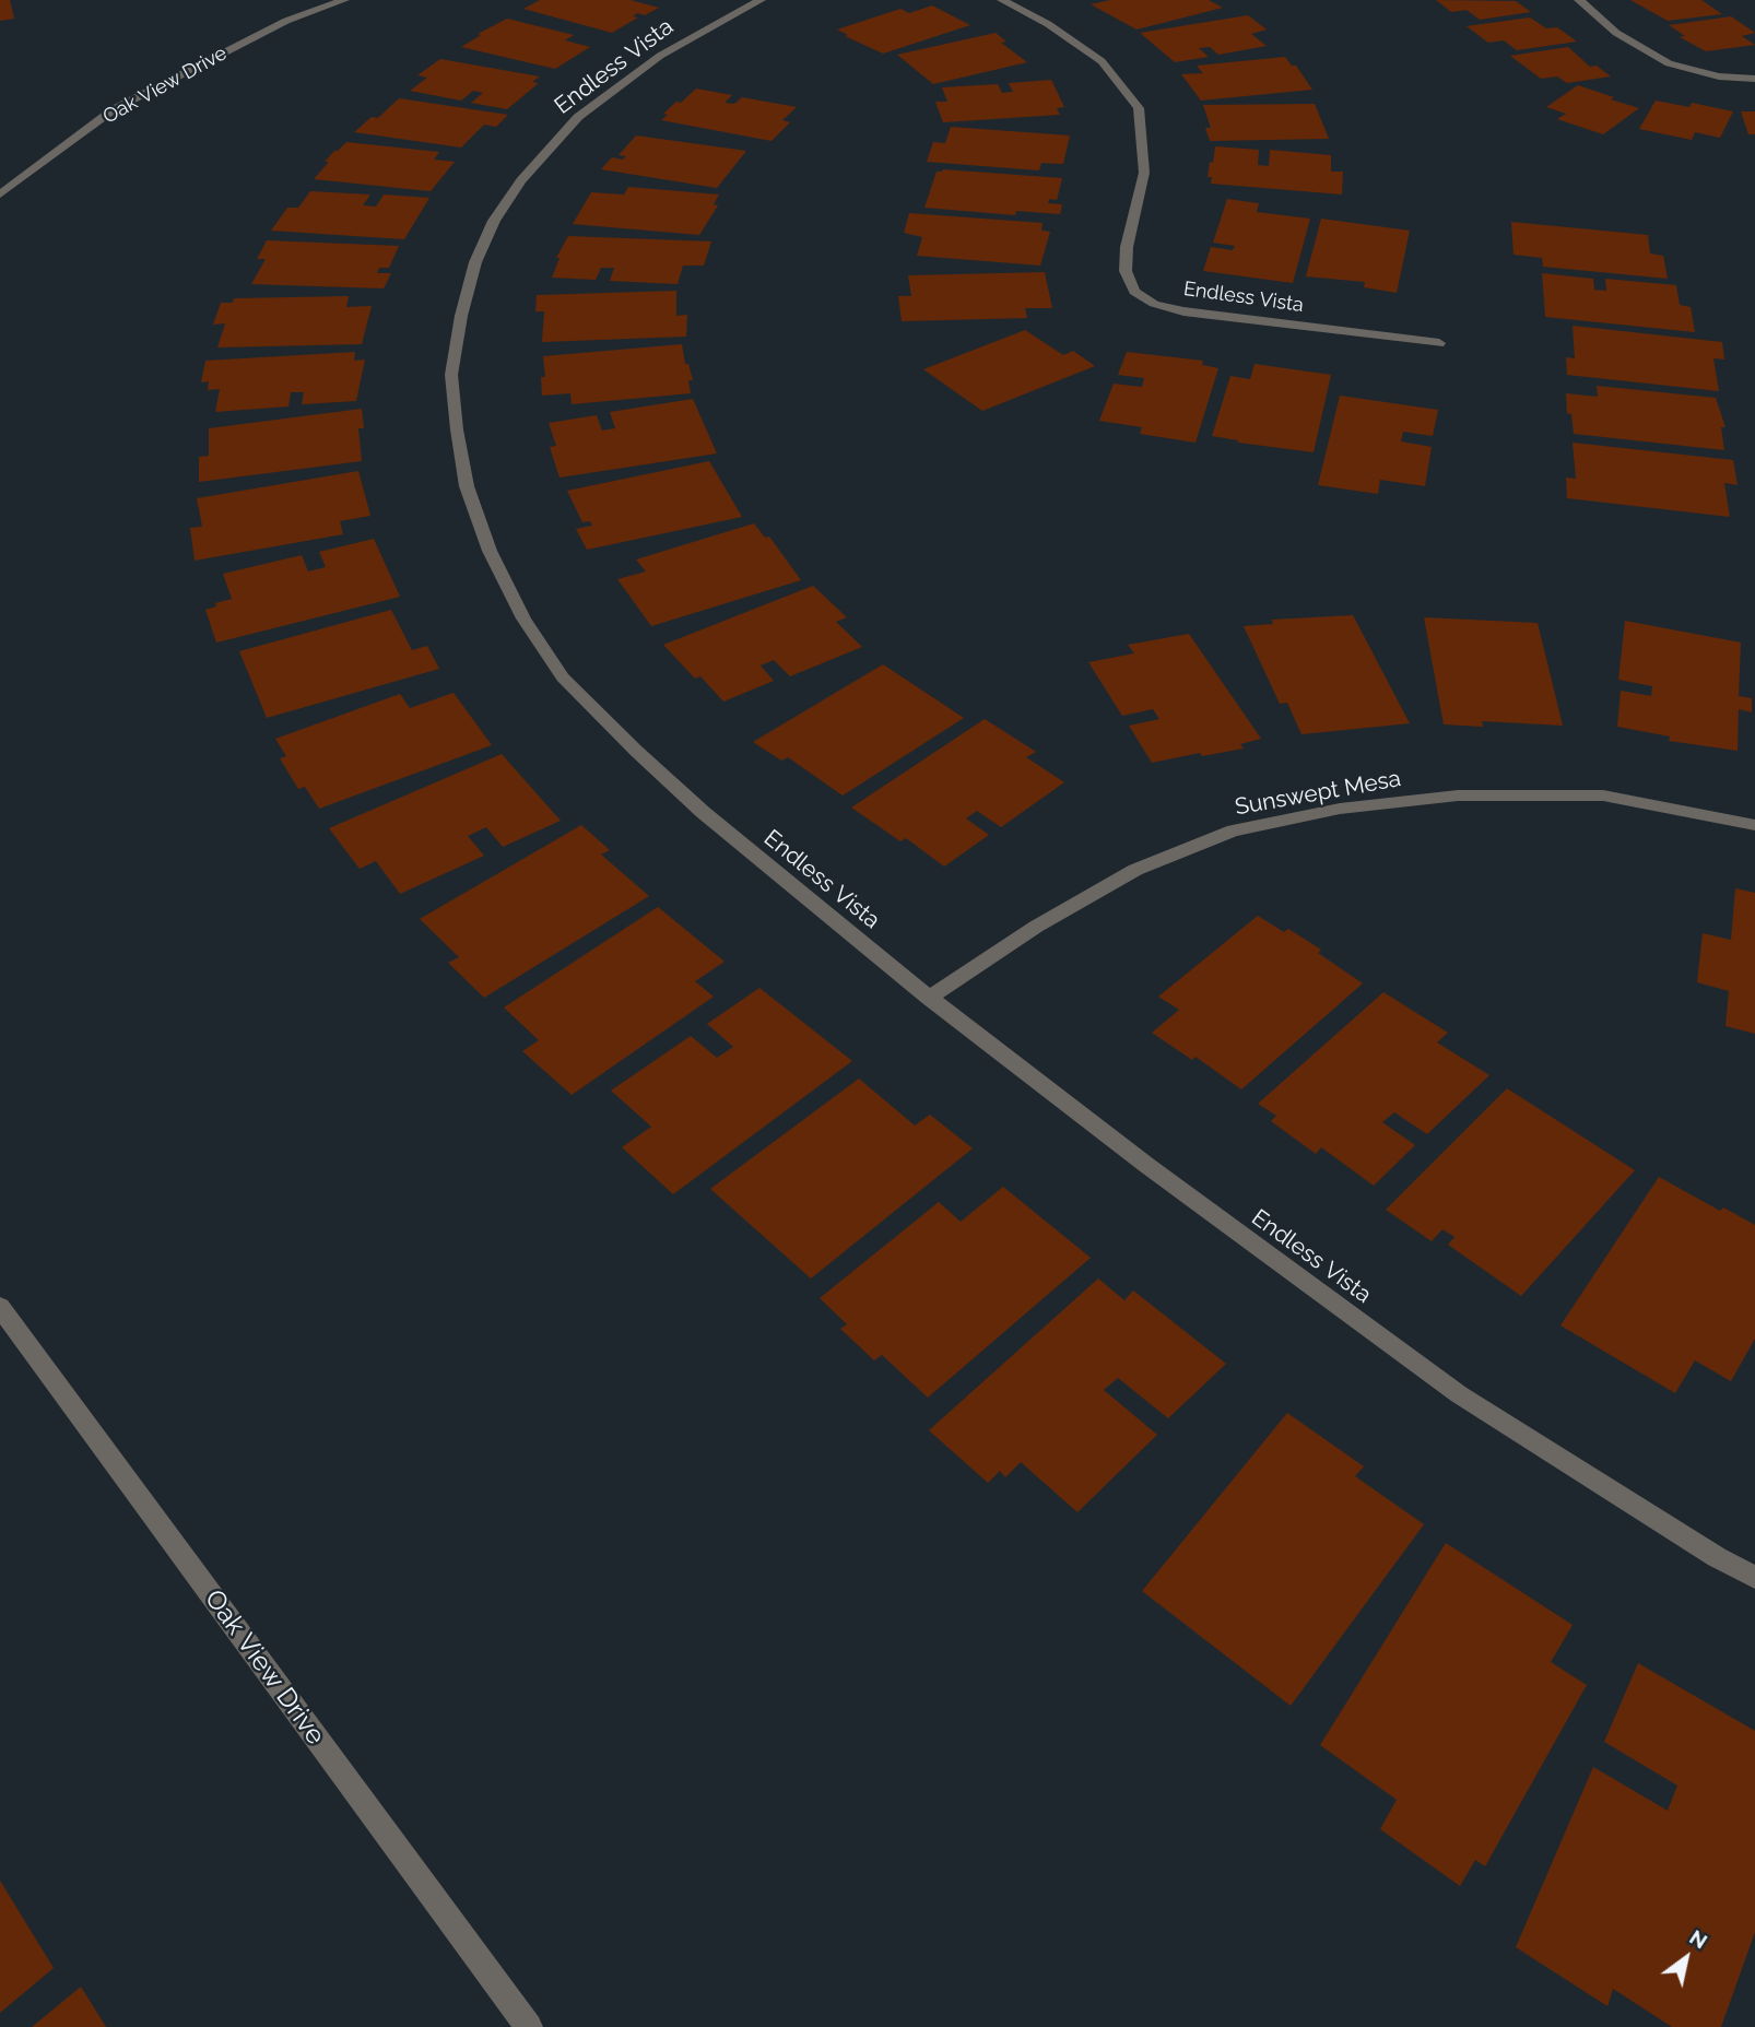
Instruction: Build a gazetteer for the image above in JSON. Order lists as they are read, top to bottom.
{
  "streets": {
    "street": ["Endless Vista", "Oak View Drive", "Sunswept Mesa"]
  },
  "crossings": [
    ["Endless Vista", "Sunswept Mesa"]
  ],
  "north": "top right"
}
